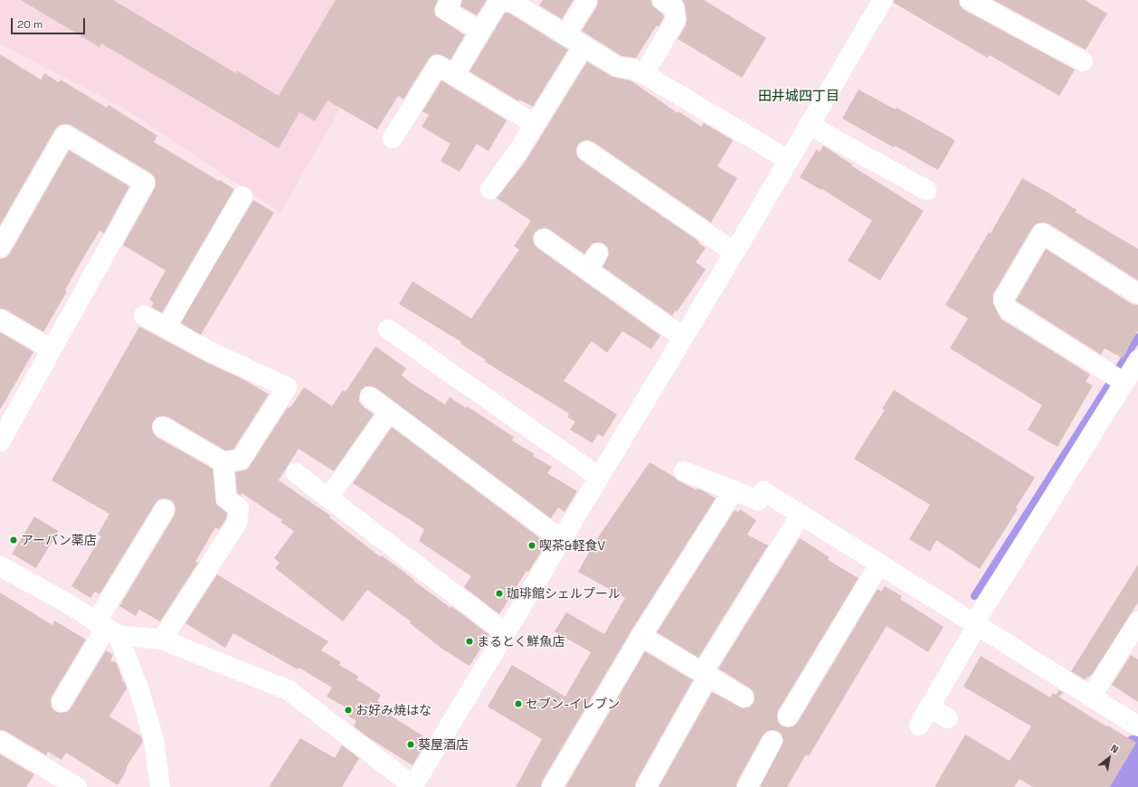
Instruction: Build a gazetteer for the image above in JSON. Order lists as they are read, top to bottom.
{
  "districts": ["田井城四丁目"],
  "places": [
    "アーバン薬店",
    "喫茶&軽食V",
    "珈琲館シェルプール",
    "まるとく鮮魚店",
    "セブン-イレブン",
    "お好み焼はな",
    "葵屋酒店"
  ],
  "scale_bar": "20 m",
  "north": "top right"
}
